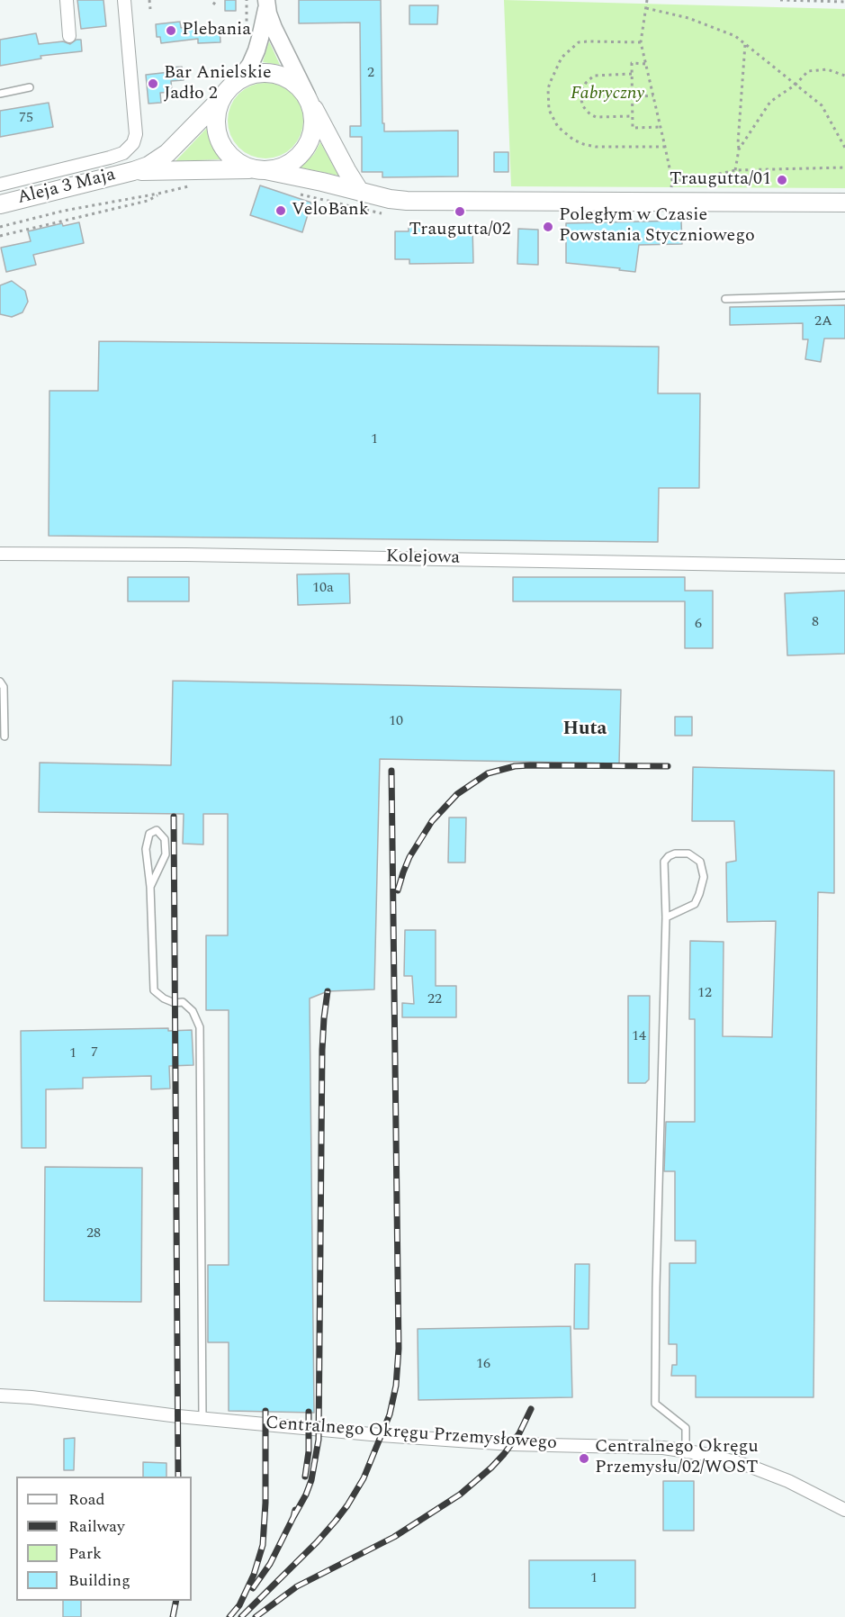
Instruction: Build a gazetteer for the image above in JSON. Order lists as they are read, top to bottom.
{
  "streets": {
    "main road": ["Aleja 3 Maja"],
    "street": ["Kolejowa", "Centralnego Okręgu Przemysłowego"]
  },
  "districts": ["Huta"],
  "parks": ["Fabryczny"],
  "places": [
    "Plebania",
    "Bar Anielskie Jadło 2",
    "Traugutta/01",
    "VeloBank",
    "Traugutta/02",
    "Poległym w Czasie Powstania Styczniowego",
    "Centralnego Okręgu Przemysłu/02/WOST"
  ],
  "house_numbers": [
    "2",
    "75",
    "2A",
    "1",
    "10a",
    "8",
    "6",
    "10",
    "12",
    "22",
    "14",
    "7",
    "1",
    "28",
    "16",
    "1"
  ],
  "legend": [
    "Road",
    "Railway",
    "Park",
    "Building"
  ]
}
